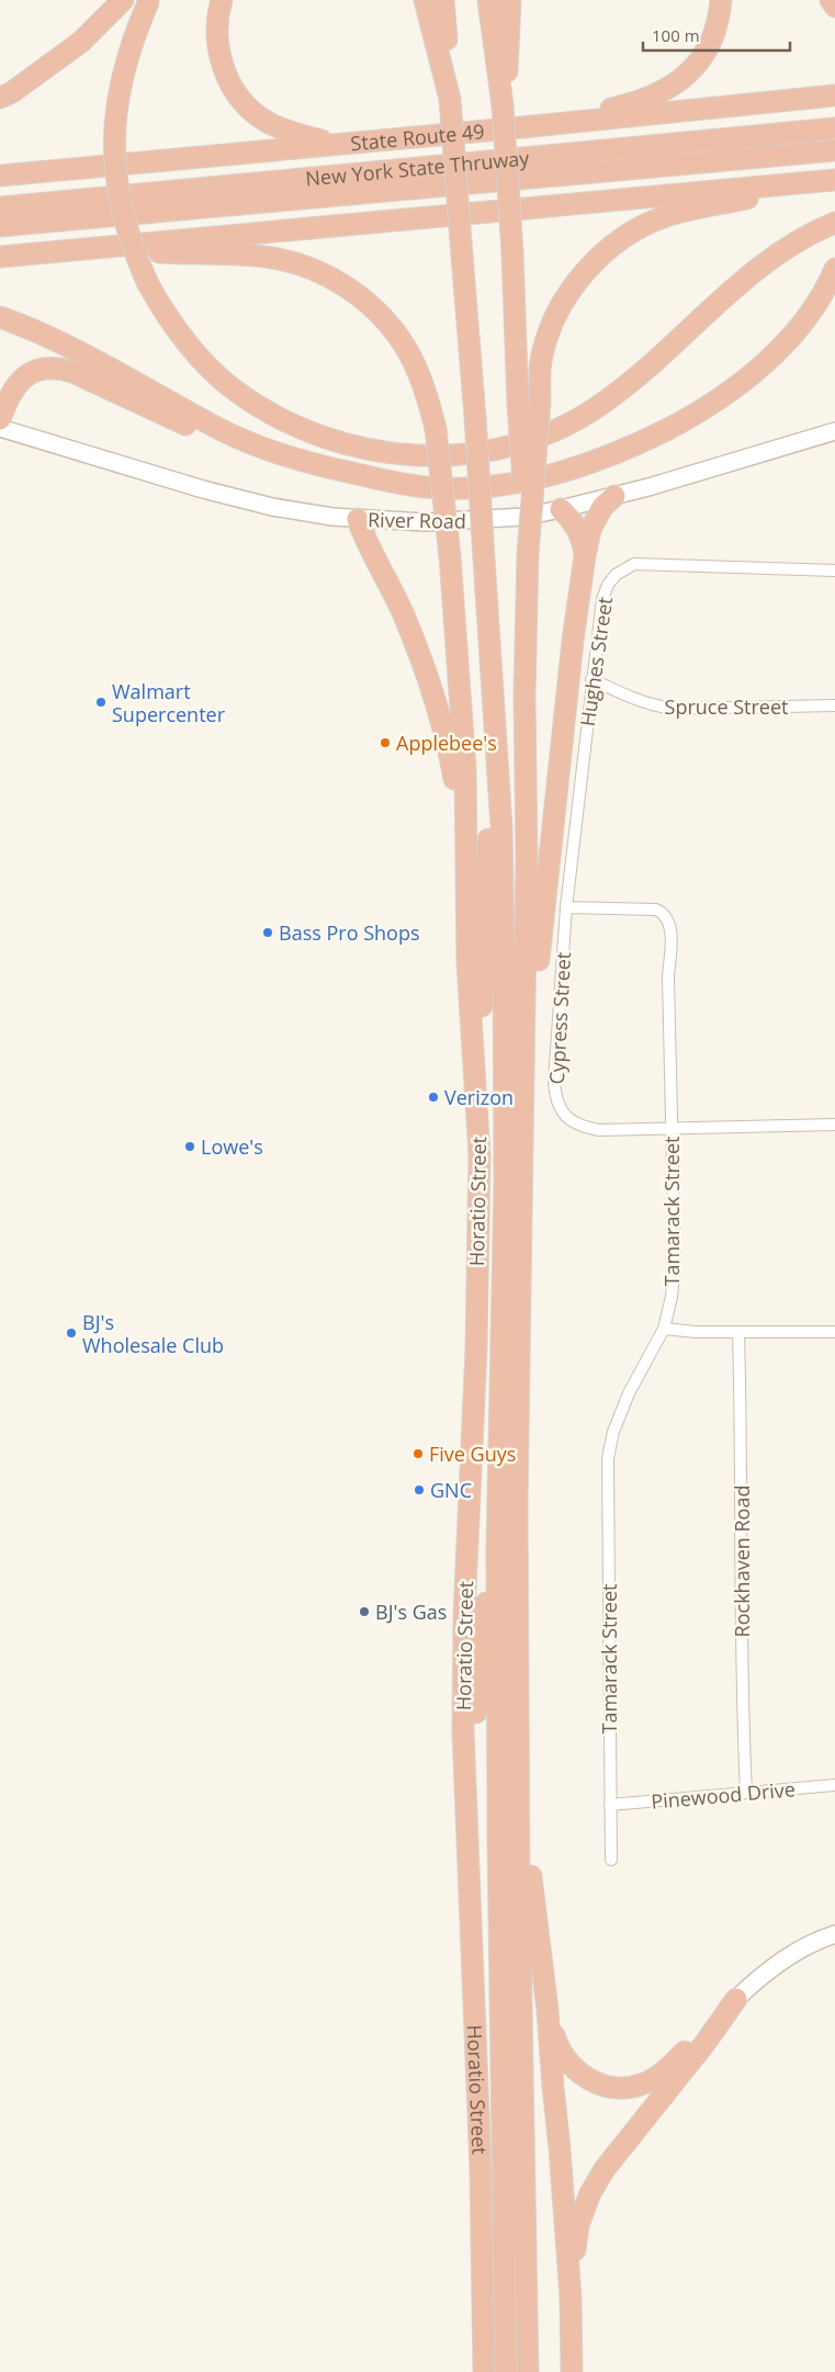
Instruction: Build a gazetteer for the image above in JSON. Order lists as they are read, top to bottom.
{
  "streets": {
    "highway": ["State Route 49", "New York State Thruway", "Horatio Street"],
    "main road": ["River Road"],
    "street": [
      "Hughes Street",
      "Spruce Street",
      "Cypress Street",
      "Tamarack Street",
      "Rockhaven Road",
      "Pinewood Drive"
    ]
  },
  "crossings": [
    ["Hughes Street", "Spruce Street"],
    ["Hughes Street", "Cypress Street"],
    ["Hughes Street", "Tamarack Street"],
    ["Cypress Street", "Tamarack Street"],
    ["Tamarack Street", "Pinewood Drive"],
    ["Rockhaven Road", "Pinewood Drive"]
  ],
  "places": [
    "Walmart Supercenter",
    "Applebee's",
    "Bass Pro Shops",
    "Verizon",
    "Lowe's",
    "BJ's Wholesale Club",
    "Five Guys",
    "GNC",
    "BJ's Gas"
  ],
  "scale_bar": "100 m"
}
